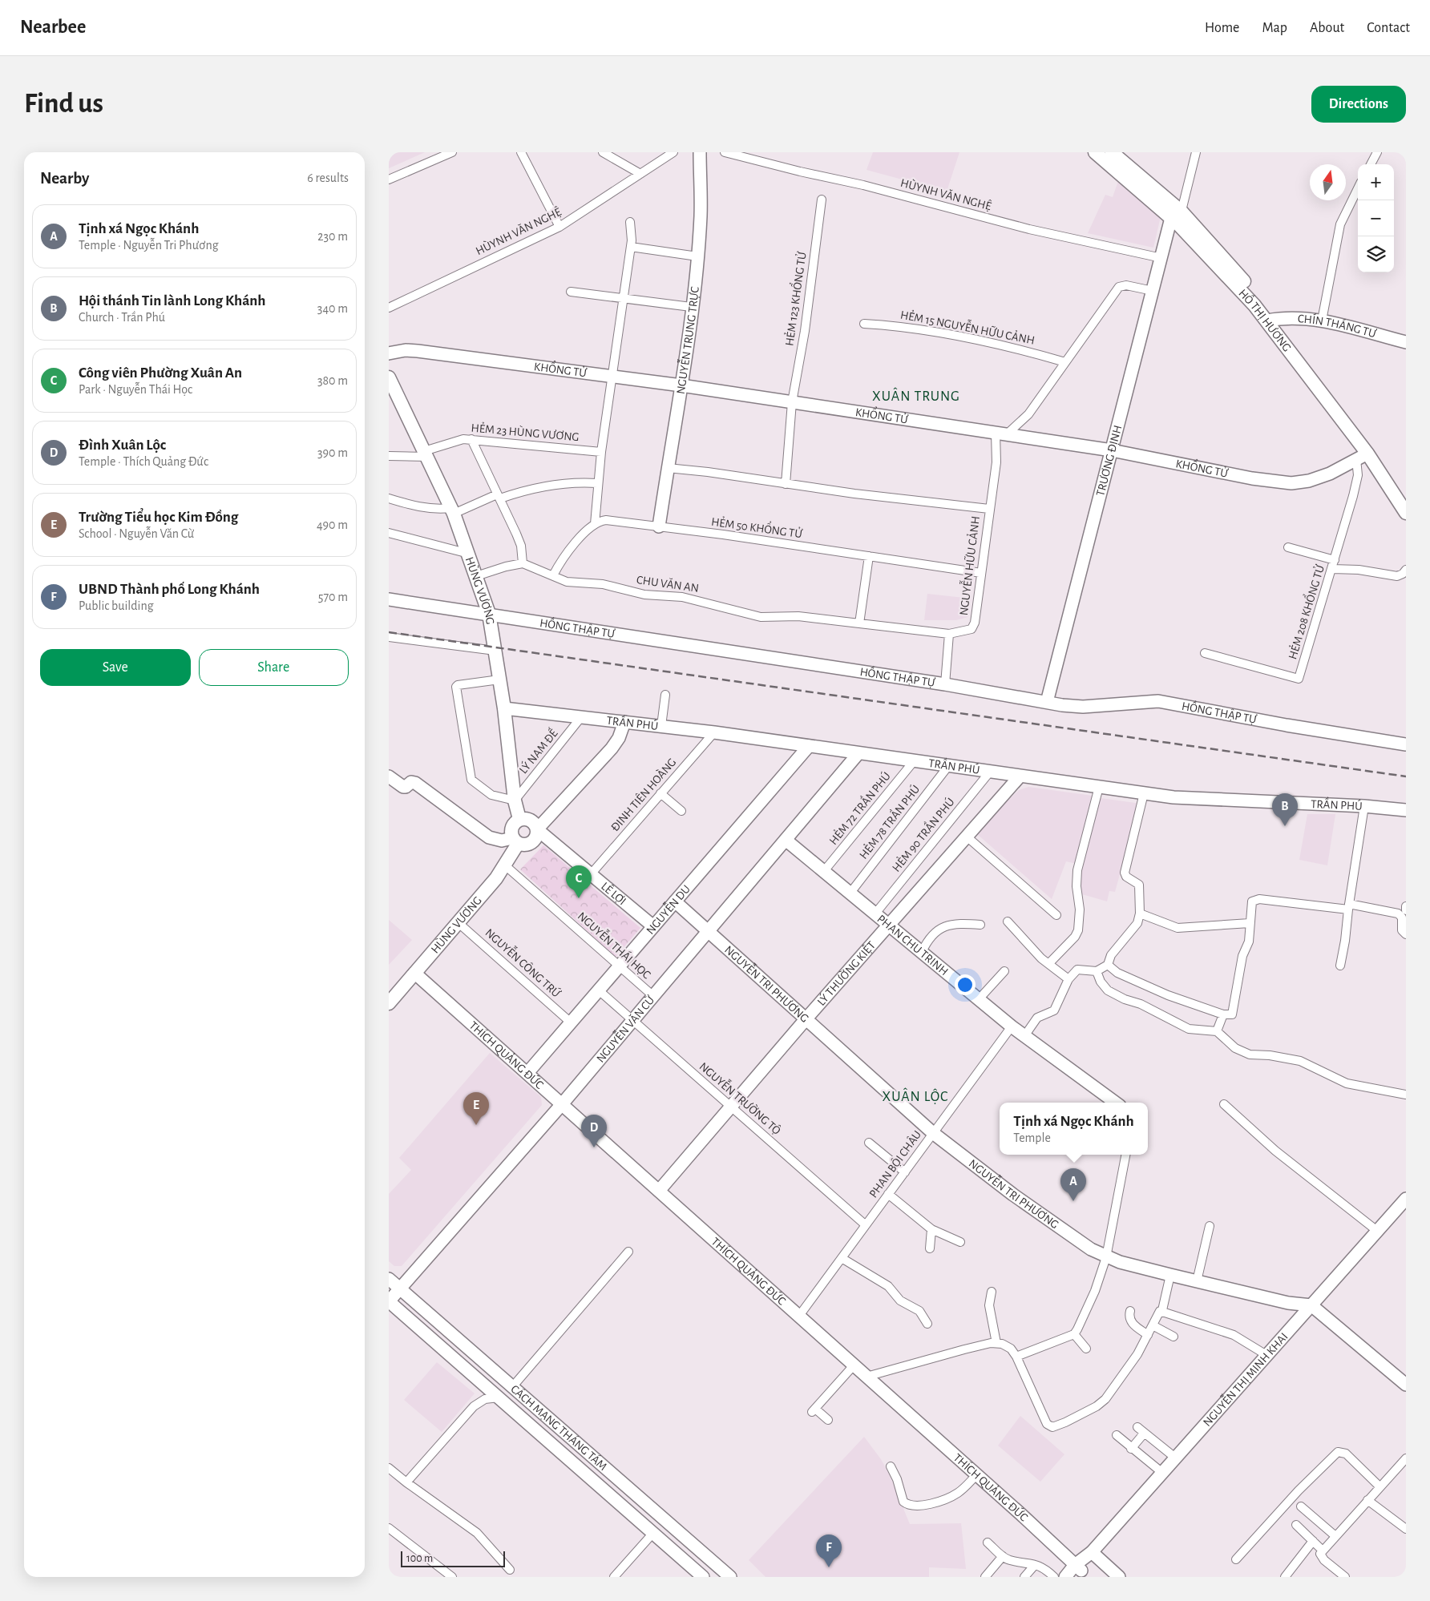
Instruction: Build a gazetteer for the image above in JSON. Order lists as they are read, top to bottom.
{
  "streets": {
    "main road": ["HỒ THỊ HƯƠNG", "HÙNG VƯƠNG"],
    "street": [
      "HÙYNH VĂN NGHỆ",
      "HẺM 123 KHỔNG TỬ",
      "CHÍN THÁNG TƯ",
      "HẺM 15 NGUYỄN HỮU CẢNH",
      "NGUYỄN TRUNG TRỰC",
      "KHỔNG TỬ",
      "HẺM 23 HÙNG VƯƠNG",
      "TRƯƠNG ĐỊNH",
      "HẺM 50 KHỔNG TỬ",
      "NGUYỄN HỮU CẢNH",
      "CHU VĂN AN",
      "HẺM 208 KHỔNG TỬ",
      "HỒNG THẬP TỰ",
      "TRẦN PHÚ",
      "LÝ NAM ĐẾ",
      "ĐINH TIÊN HOÀNG",
      "HẺM 72 TRẦN PHÚ",
      "HẺM 78 TRẦN PHÚ",
      "HẺM 90 TRẦN PHÚ",
      "LÊ LỢI",
      "NGUYỄN DU",
      "PHAN CHU TRINH",
      "NGUYỄN THÁI HỌC",
      "NGUYỄN CÔNG TRỨ",
      "LÝ THƯỜNG KIỆT",
      "NGUYỄN TRI PHƯƠNG",
      "NGUYỄN VĂN CỪ",
      "THÍCH QUẢNG ĐỨC",
      "NGUYỄN TRƯỜNG TỘ",
      "PHAN BỘI CHÂU",
      "NGUYỄN THỊ MINH KHAI",
      "CÁCH MẠNG THÁNG TÁM"
    ]
  },
  "crossings": [
    ["HÙYNH VĂN NGHỆ", "TRƯƠNG ĐỊNH"],
    ["HẺM 123 KHỔNG TỬ", "KHỔNG TỬ"],
    ["HỒ THỊ HƯƠNG", "CHÍN THÁNG TƯ"],
    ["HỒ THỊ HƯƠNG", "KHỔNG TỬ"],
    ["HỒ THỊ HƯƠNG", "TRƯƠNG ĐỊNH"],
    ["HỒ THỊ HƯƠNG", "HẺM 208 KHỔNG TỬ"],
    ["NGUYỄN TRUNG TRỰC", "KHỔNG TỬ"],
    ["NGUYỄN TRUNG TRỰC", "HẺM 50 KHỔNG TỬ"],
    ["KHỔNG TỬ", "TRƯƠNG ĐỊNH"],
    ["KHỔNG TỬ", "NGUYỄN HỮU CẢNH"],
    ["KHỔNG TỬ", "HẺM 208 KHỔNG TỬ"],
    ["HẺM 23 HÙNG VƯƠNG", "HÙNG VƯƠNG"],
    ["TRƯƠNG ĐỊNH", "HỒNG THẬP TỰ"],
    ["HẺM 50 KHỔNG TỬ", "NGUYỄN HỮU CẢNH"],
    ["NGUYỄN HỮU CẢNH", "CHU VĂN AN"],
    ["HÙNG VƯƠNG", "HỒNG THẬP TỰ"],
    ["HÙNG VƯƠNG", "TRẦN PHÚ"],
    ["HÙNG VƯƠNG", "LÝ NAM ĐẾ"],
    ["HÙNG VƯƠNG", "LÊ LỢI"],
    ["HÙNG VƯƠNG", "NGUYỄN THÁI HỌC"],
    ["HÙNG VƯƠNG", "NGUYỄN CÔNG TRỨ"],
    ["HÙNG VƯƠNG", "THÍCH QUẢNG ĐỨC"],
    ["TRẦN PHÚ", "LÝ NAM ĐẾ"],
    ["TRẦN PHÚ", "ĐINH TIÊN HOÀNG"],
    ["TRẦN PHÚ", "HẺM 72 TRẦN PHÚ"],
    ["TRẦN PHÚ", "HẺM 78 TRẦN PHÚ"],
    ["TRẦN PHÚ", "HẺM 90 TRẦN PHÚ"],
    ["TRẦN PHÚ", "NGUYỄN DU"],
    ["TRẦN PHÚ", "LÝ THƯỜNG KIỆT"],
    ["TRẦN PHÚ", "NGUYỄN VĂN CỪ"],
    ["ĐINH TIÊN HOÀNG", "LÊ LỢI"],
    ["HẺM 72 TRẦN PHÚ", "PHAN CHU TRINH"],
    ["HẺM 78 TRẦN PHÚ", "PHAN CHU TRINH"],
    ["HẺM 90 TRẦN PHÚ", "PHAN CHU TRINH"],
    ["LÊ LỢI", "NGUYỄN DU"],
    ["NGUYỄN DU", "NGUYỄN THÁI HỌC"],
    ["NGUYỄN DU", "NGUYỄN CÔNG TRỨ"],
    ["NGUYỄN DU", "NGUYỄN TRI PHƯƠNG"],
    ["NGUYỄN DU", "THÍCH QUẢNG ĐỨC"],
    ["NGUYỄN DU", "NGUYỄN TRƯỜNG TỘ"],
    ["PHAN CHU TRINH", "LÝ THƯỜNG KIỆT"],
    ["PHAN CHU TRINH", "NGUYỄN VĂN CỪ"],
    ["PHAN CHU TRINH", "PHAN BỘI CHÂU"],
    ["NGUYỄN THÁI HỌC", "NGUYỄN VĂN CỪ"],
    ["LÝ THƯỜNG KIỆT", "NGUYỄN TRI PHƯƠNG"],
    ["LÝ THƯỜNG KIỆT", "THÍCH QUẢNG ĐỨC"],
    ["LÝ THƯỜNG KIỆT", "NGUYỄN TRƯỜNG TỘ"],
    ["NGUYỄN TRI PHƯƠNG", "NGUYỄN VĂN CỪ"],
    ["NGUYỄN TRI PHƯƠNG", "PHAN BỘI CHÂU"],
    ["NGUYỄN TRI PHƯƠNG", "NGUYỄN THỊ MINH KHAI"],
    ["NGUYỄN VĂN CỪ", "THÍCH QUẢNG ĐỨC"],
    ["NGUYỄN VĂN CỪ", "NGUYỄN TRƯỜNG TỘ"],
    ["NGUYỄN VĂN CỪ", "CÁCH MẠNG THÁNG TÁM"],
    ["THÍCH QUẢNG ĐỨC", "PHAN BỘI CHÂU"],
    ["THÍCH QUẢNG ĐỨC", "NGUYỄN THỊ MINH KHAI"],
    ["NGUYỄN TRƯỜNG TỘ", "PHAN BỘI CHÂU"]
  ],
  "districts": ["XUÂN TRUNG", "XUÂN LỘC"],
  "scale_bar": "100 m",
  "north": "top",
  "page": {
    "header": "Nearbee",
    "nav": [
      "Home",
      "Map",
      "About",
      "Contact"
    ],
    "buttons": [
      "Directions",
      ["Save", "Share"]
    ],
    "title": "Find us",
    "heading": ["Nearby", "6 results"],
    "map_buttons": ["+", "−"],
    "list": [
      {
        "mark": "A",
        "name": "Tịnh xá Ngọc Khánh",
        "note": "Temple · Nguyễn Tri Phương",
        "value": "230 m"
      },
      {
        "mark": "B",
        "name": "Hội thánh Tin lành Long Khánh",
        "note": "Church · Trần Phú",
        "value": "340 m"
      },
      {
        "mark": "C",
        "name": "Công viên Phường Xuân An",
        "note": "Park · Nguyễn Thái Học",
        "value": "380 m"
      },
      {
        "mark": "D",
        "name": "Đình Xuân Lộc",
        "note": "Temple · Thích Quảng Đức",
        "value": "390 m"
      },
      {
        "mark": "E",
        "name": "Trường Tiểu học Kim Đồng",
        "note": "School · Nguyễn Văn Cừ",
        "value": "490 m"
      },
      {
        "mark": "F",
        "name": "UBND Thành phố Long Khánh",
        "note": "Public building",
        "value": "570 m"
      }
    ],
    "pins": [
      "B",
      "C",
      "E",
      "D",
      "A",
      "F"
    ],
    "popup": ["Tịnh xá Ngọc Khánh", "Temple"],
    "scale": "100 m"
  }
}
